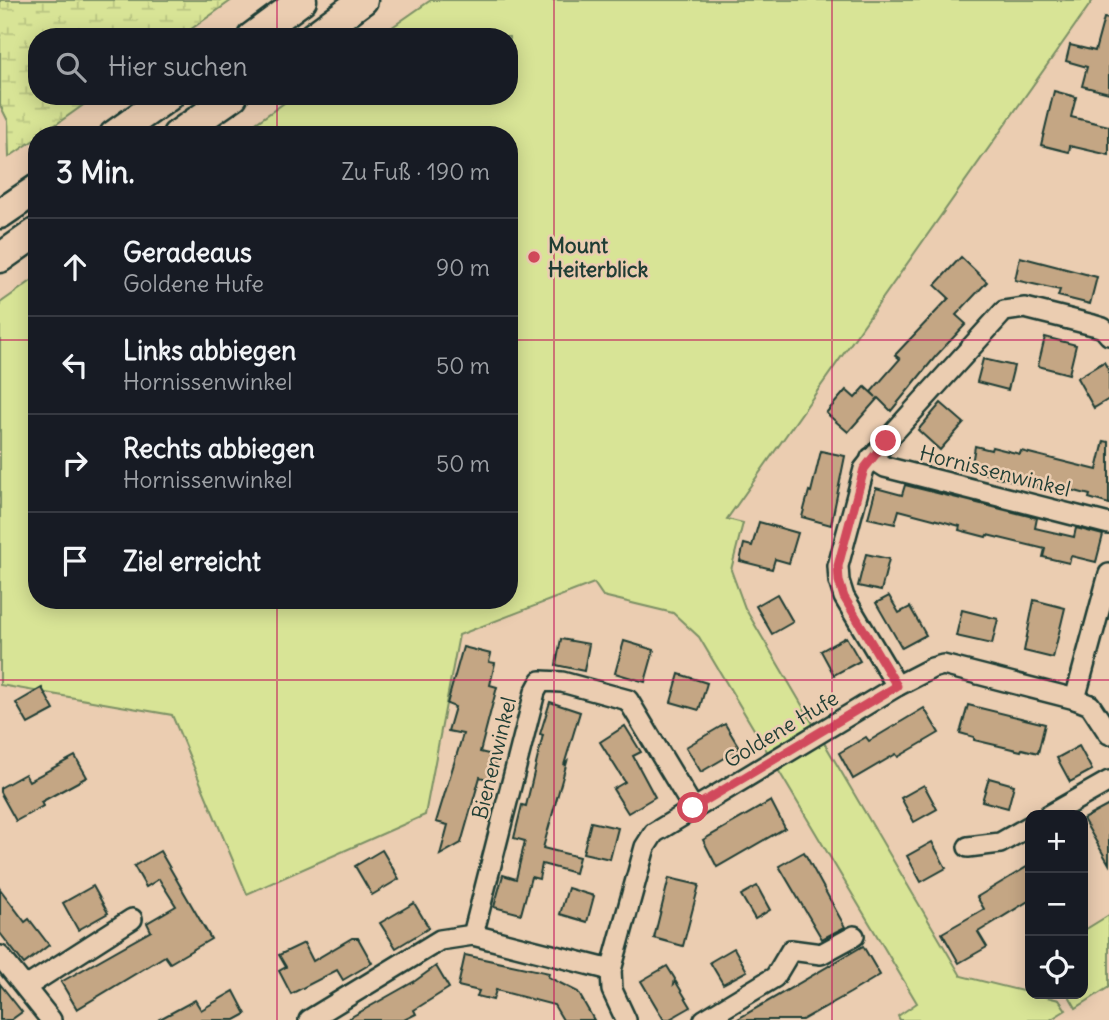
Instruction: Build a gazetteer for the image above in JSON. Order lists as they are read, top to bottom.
{
  "streets": {
    "street": ["Hornissenwinkel", "Goldene Hufe", "Bienenwinkel"]
  },
  "crossings": [
    ["Hornissenwinkel", "Goldene Hufe"],
    ["Goldene Hufe", "Bienenwinkel"]
  ],
  "places": ["Mount Heiterblick"],
  "page": {
    "search": "Hier suchen",
    "heading": ["3 Min.", "Zu Fuß · 190 m"],
    "list": [
      ["Geradeaus", "Goldene Hufe", "90 m"],
      ["Links abbiegen", "Hornissenwinkel", "50 m"],
      ["Rechts abbiegen", "Hornissenwinkel", "50 m"],
      "Ziel erreicht"
    ],
    "map_buttons": ["+", "−"]
  }
}
